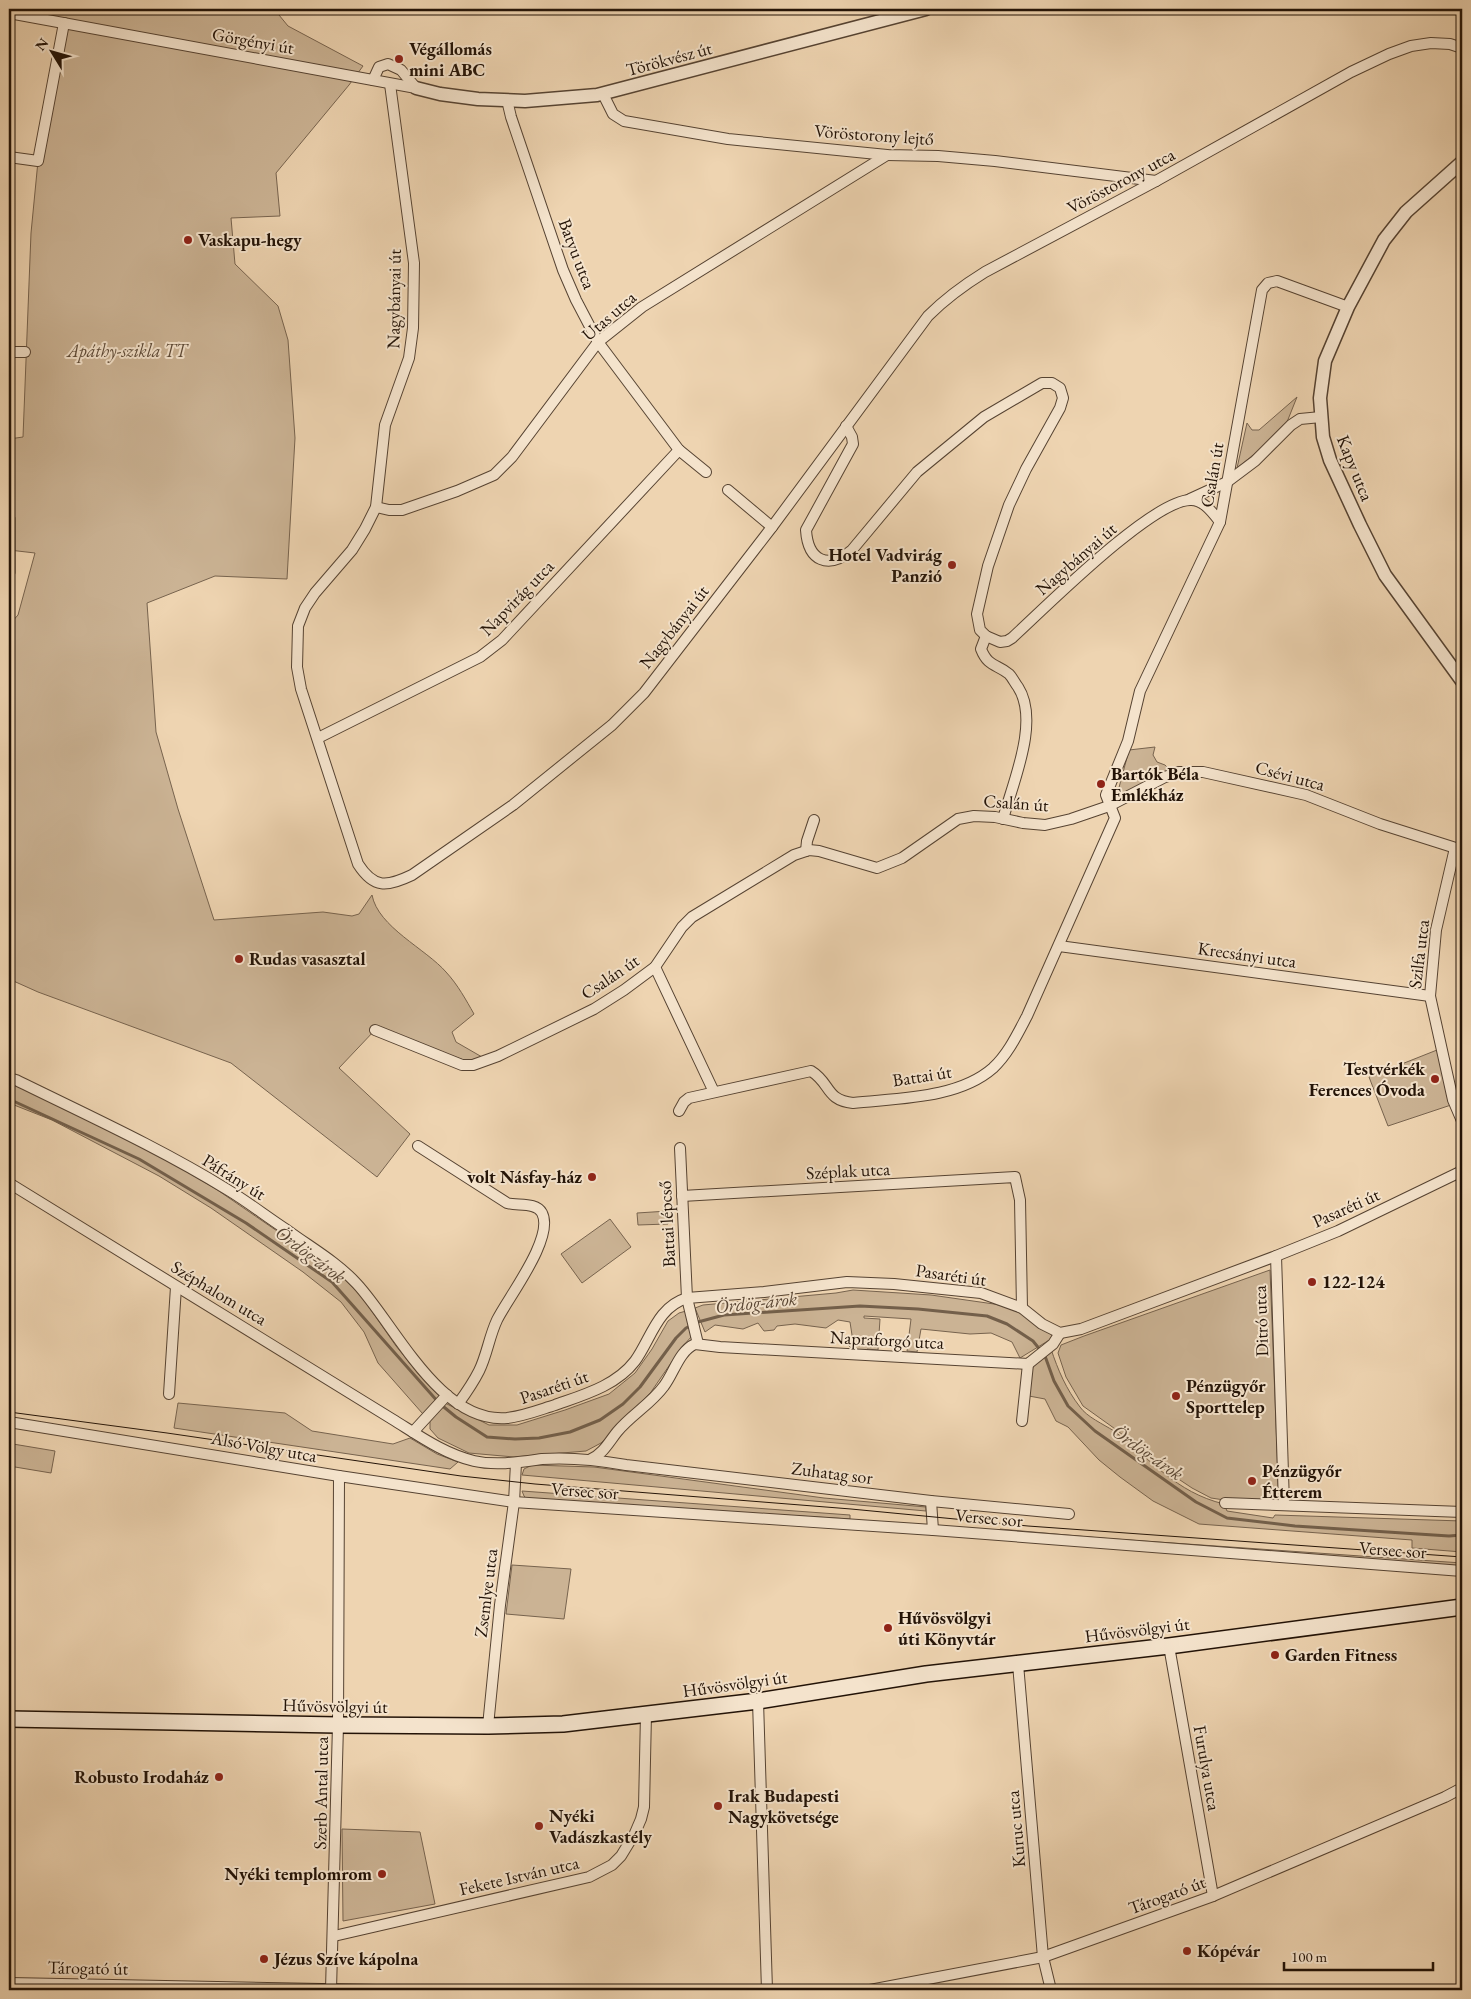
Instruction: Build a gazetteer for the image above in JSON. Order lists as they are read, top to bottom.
{
  "streets": {
    "main road": ["Hűvösvölgyi út"],
    "street": [
      "Görgényi út",
      "Törökvész út",
      "Vöröstorony lejtő",
      "Vöröstorony utca",
      "Batyu utca",
      "Nagybányai út",
      "Utas utca",
      "Kapy utca",
      "Csalán út",
      "Napvirág utca",
      "Csévi utca",
      "Szilfa utca",
      "Krecsányi utca",
      "Battai út",
      "Széplak utca",
      "Páfrány út",
      "Pasaréti út",
      "Battai lépcső",
      "Széphalom utca",
      "Ditró utca",
      "Napraforgó utca",
      "Alsó Völgy utca",
      "Zuhatag sor",
      "Versec sor",
      "Zsemlye utca",
      "Furulya utca",
      "Szerb Antal utca",
      "Kuruc utca",
      "Fekete István utca",
      "Tárogató út"
    ]
  },
  "crossings": [
    ["Görgényi út", "Törökvész út"],
    ["Törökvész út", "Vöröstorony lejtő"],
    ["Törökvész út", "Batyu utca"],
    ["Törökvész út", "Nagybányai út"],
    ["Vöröstorony lejtő", "Vöröstorony utca"],
    ["Vöröstorony lejtő", "Utas utca"],
    ["Vöröstorony utca", "Nagybányai út"],
    ["Batyu utca", "Utas utca"],
    ["Batyu utca", "Napvirág utca"],
    ["Nagybányai út", "Utas utca"],
    ["Nagybányai út", "Kapy utca"],
    ["Nagybányai út", "Csalán út"],
    ["Nagybányai út", "Napvirág utca"],
    ["Kapy utca", "Csalán út"],
    ["Csalán út", "Csévi utca"],
    ["Csalán út", "Battai út"],
    ["Csévi utca", "Szilfa utca"],
    ["Csévi utca", "Battai út"],
    ["Szilfa utca", "Krecsányi utca"],
    ["Krecsányi utca", "Battai út"],
    ["Széplak utca", "Pasaréti út"],
    ["Széplak utca", "Battai lépcső"],
    ["Páfrány út", "Pasaréti út"],
    ["Pasaréti út", "Battai lépcső"],
    ["Pasaréti út", "Ditró utca"],
    ["Battai lépcső", "Napraforgó utca"],
    ["Széphalom utca", "Zuhatag sor"],
    ["Alsó Völgy utca", "Versec sor"],
    ["Alsó Völgy utca", "Zsemlye utca"],
    ["Alsó Völgy utca", "Szerb Antal utca"],
    ["Zuhatag sor", "Zsemlye utca"],
    ["Versec sor", "Zsemlye utca"],
    ["Zsemlye utca", "Hűvösvölgyi út"],
    ["Hűvösvölgyi út", "Furulya utca"],
    ["Hűvösvölgyi út", "Szerb Antal utca"],
    ["Hűvösvölgyi út", "Kuruc utca"],
    ["Hűvösvölgyi út", "Fekete István utca"],
    ["Furulya utca", "Tárogató út"],
    ["Szerb Antal utca", "Fekete István utca"],
    ["Szerb Antal utca", "Tárogató út"],
    ["Kuruc utca", "Tárogató út"]
  ],
  "water": ["Ördög-árok"],
  "parks": ["Apáthy-szikla TT"],
  "places": [
    "Végállomás mini ABC",
    "Vaskapu-hegy",
    "Hotel Vadvirág Panzió",
    "Bartók Béla Emlékház",
    "Rudas vasasztal",
    "Testvérkék Ferences Óvoda",
    "volt Násfay-ház",
    "122-124",
    "Pénzügyőr Sporttelep",
    "Pénzügyőr Étterem",
    "Hűvösvölgyi úti Könyvtár",
    "Garden Fitness",
    "Robusto Irodaház",
    "Irak Budapesti Nagykövetsége",
    "Nyéki Vadászkastély",
    "Nyéki templomrom",
    "Kópévár",
    "Jézus Szíve kápolna"
  ],
  "scale_bar": "100 m",
  "north": "top left"
}
